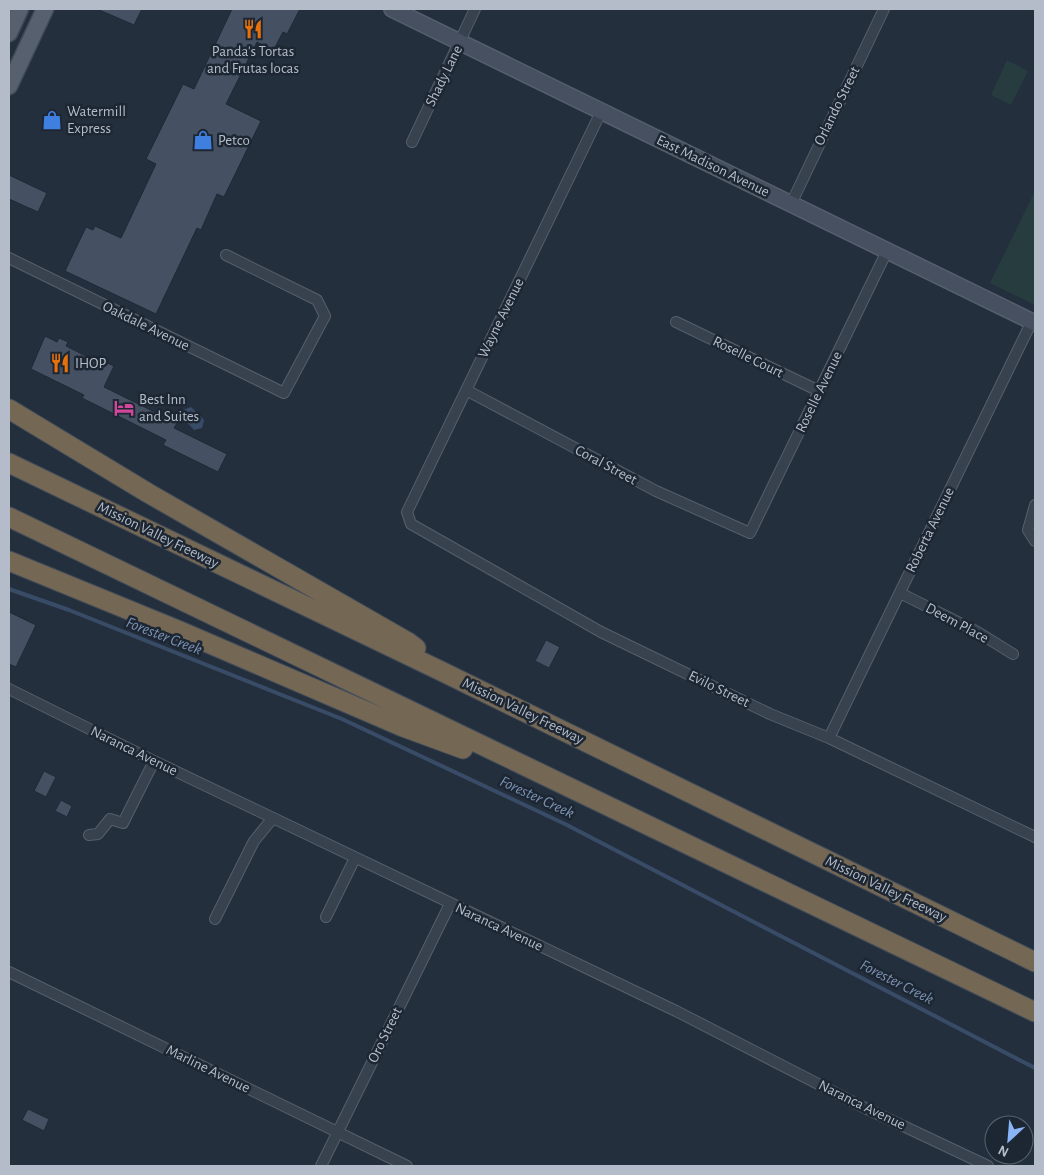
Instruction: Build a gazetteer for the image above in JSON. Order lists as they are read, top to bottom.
{
  "streets": {
    "highway": ["Mission Valley Freeway"],
    "street": [
      "Shady Lane",
      "Orlando Street",
      "East Madison Avenue",
      "Wayne Avenue",
      "Oakdale Avenue",
      "Roselle Court",
      "Roselle Avenue",
      "Coral Street",
      "Roberta Avenue",
      "Deem Place",
      "Evilo Street",
      "Naranca Avenue",
      "Oro Street",
      "Marline Avenue"
    ]
  },
  "crossings": [
    ["Shady Lane", "East Madison Avenue"],
    ["Orlando Street", "East Madison Avenue"],
    ["East Madison Avenue", "Wayne Avenue"],
    ["East Madison Avenue", "Roselle Avenue"],
    ["East Madison Avenue", "Roberta Avenue"],
    ["Wayne Avenue", "Coral Street"],
    ["Wayne Avenue", "Evilo Street"],
    ["Roselle Court", "Roselle Avenue"],
    ["Roselle Avenue", "Coral Street"],
    ["Roberta Avenue", "Deem Place"],
    ["Roberta Avenue", "Evilo Street"],
    ["Naranca Avenue", "Oro Street"],
    ["Oro Street", "Marline Avenue"]
  ],
  "water": ["Forester Creek"],
  "places": {
    "restaurant": ["Panda's Tortas and Frutas locas", "IHOP"],
    "shop": ["Watermill Express", "Petco"],
    "hotel": ["Best Inn and Suites"]
  },
  "north": "bottom left"
}
